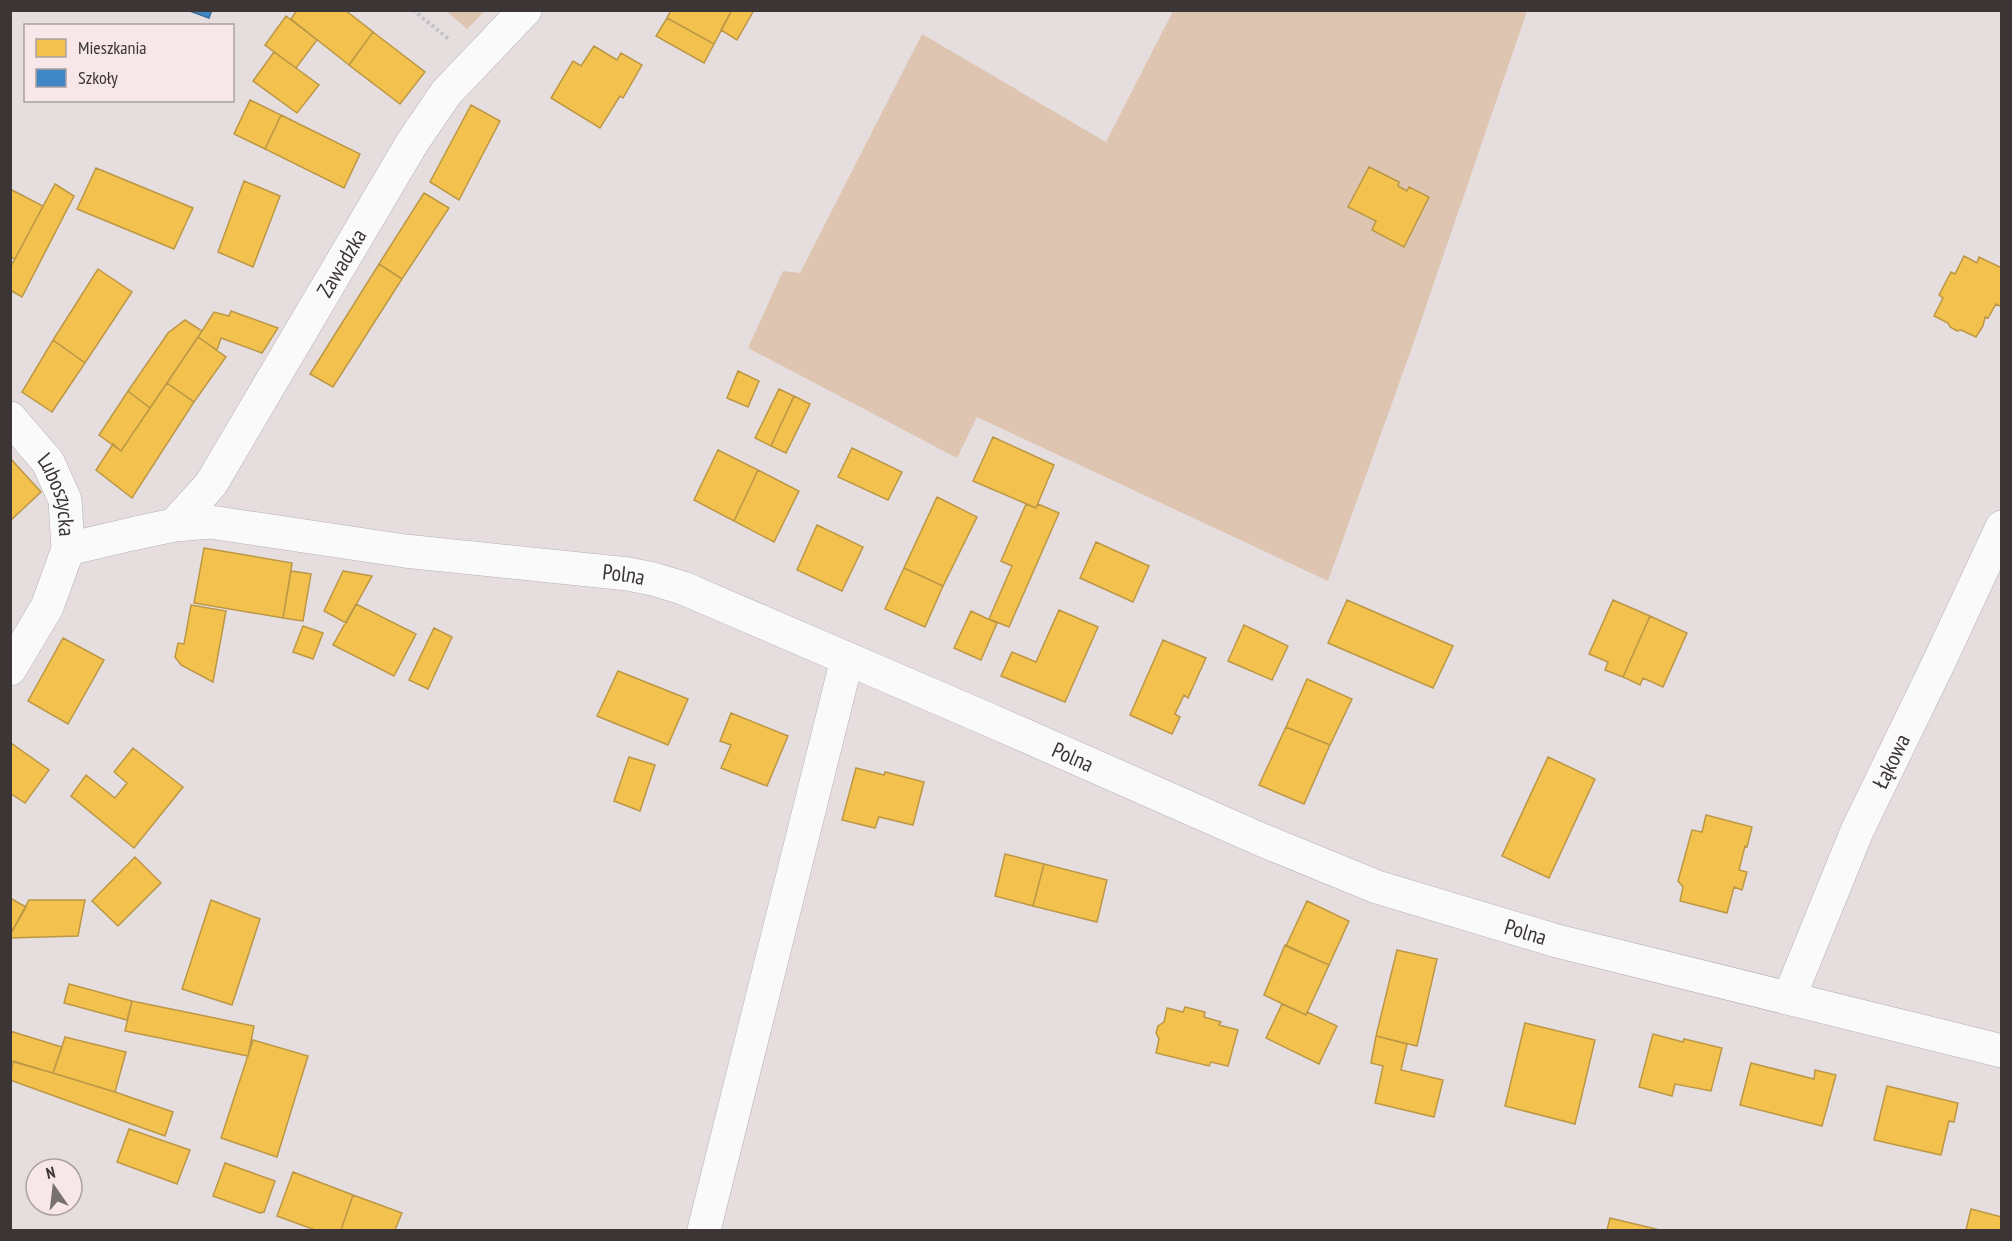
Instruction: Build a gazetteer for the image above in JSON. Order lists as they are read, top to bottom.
{
  "streets": {
    "street": [
      "Zawadzka",
      "Luboszycka",
      "Polna",
      "Łąkowa"
    ]
  },
  "crossings": [
    ["Zawadzka", "Polna"],
    ["Luboszycka", "Polna"],
    ["Polna", "Łąkowa"]
  ],
  "legend": ["Mieszkania", "Szkoły"],
  "north": "top"
}
